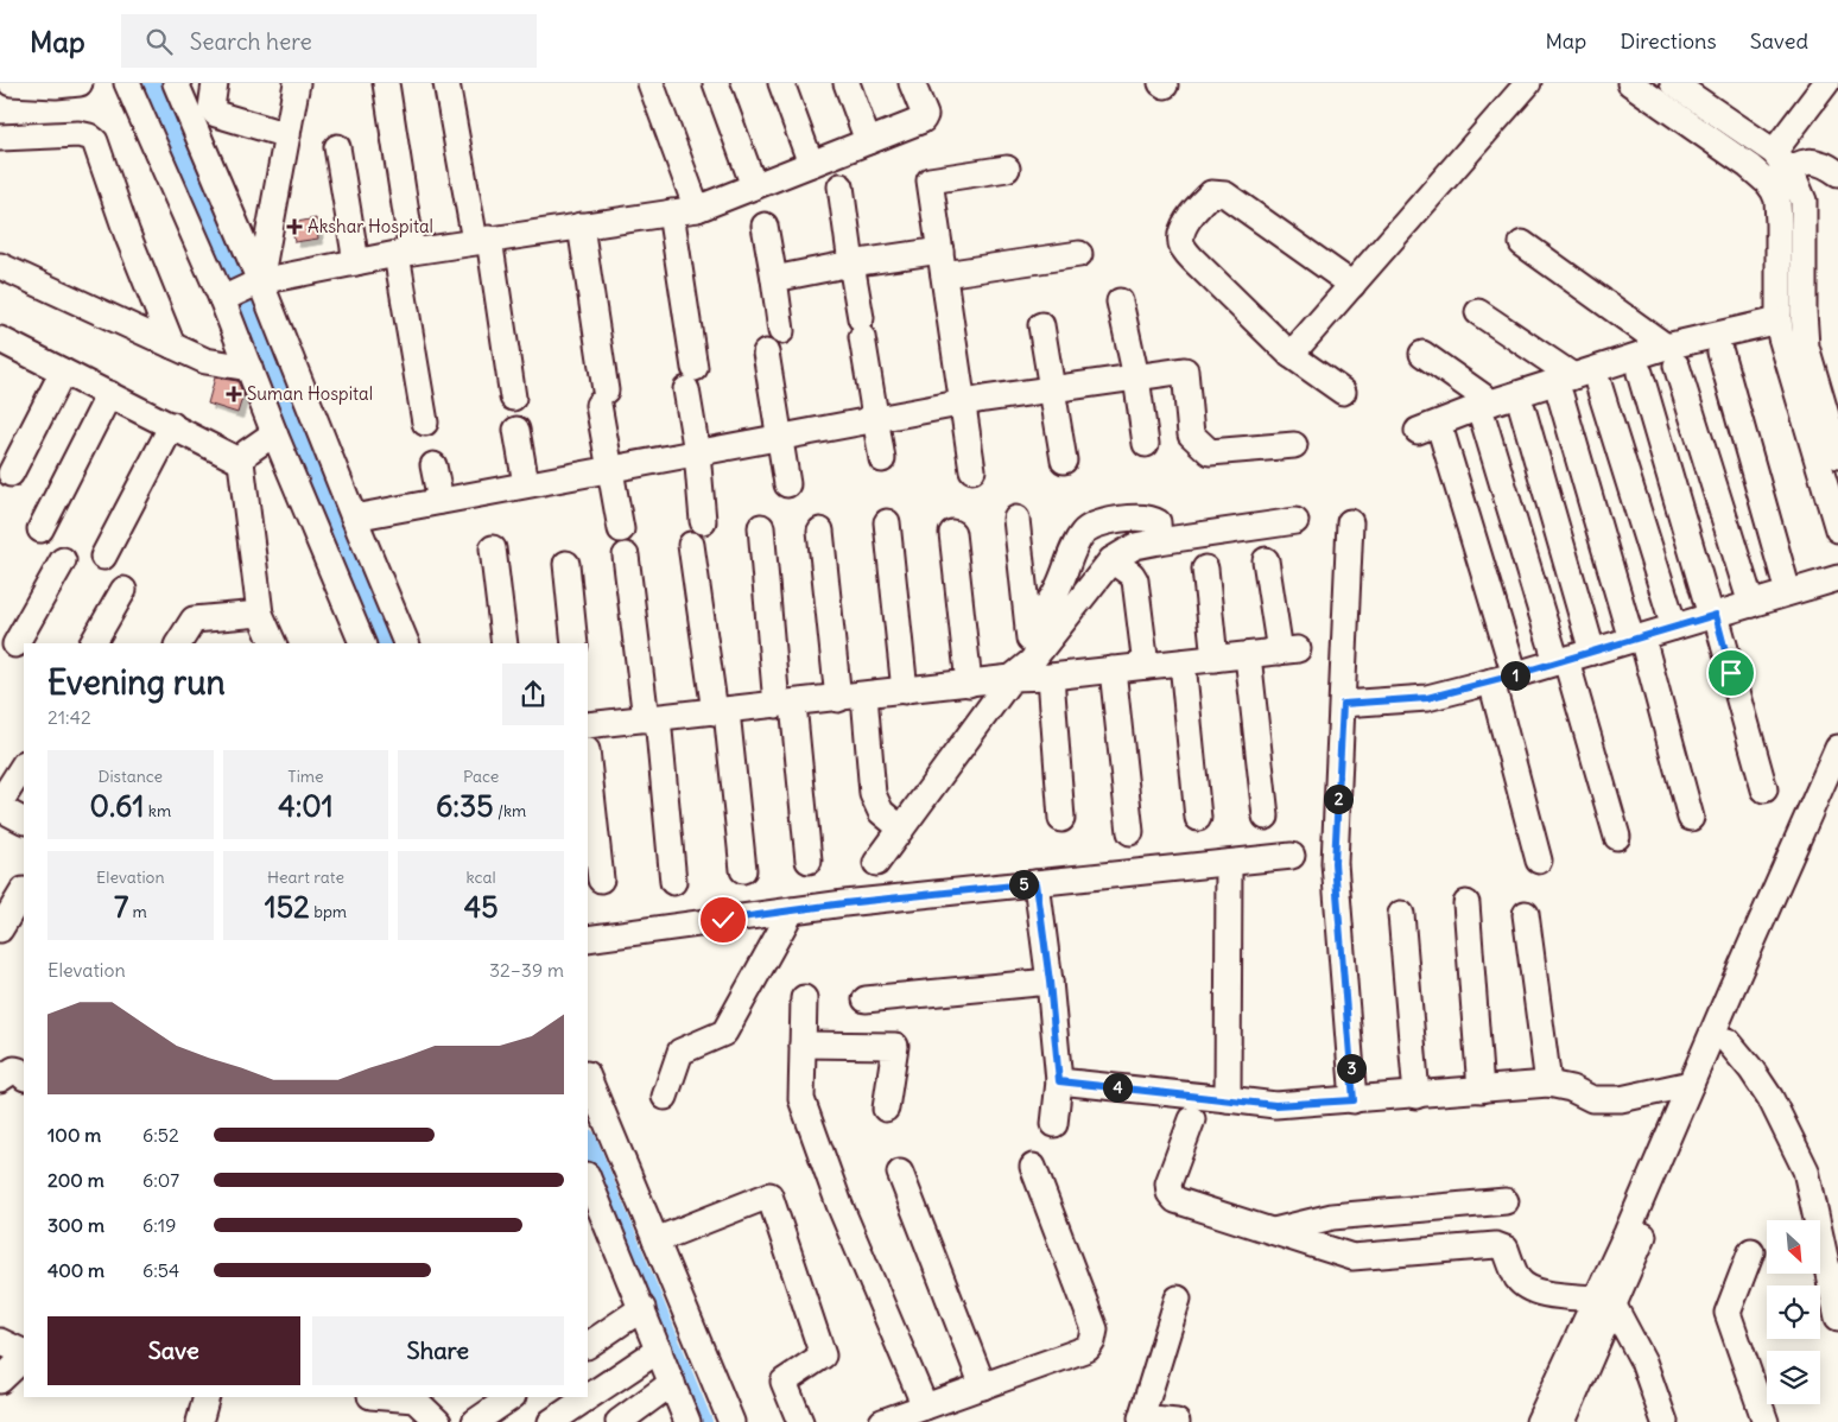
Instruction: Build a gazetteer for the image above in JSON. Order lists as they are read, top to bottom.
{
  "places": {
    "health": ["Akshar Hospital", "Suman Hospital"]
  },
  "north": "bottom right",
  "page": {
    "header": "Map",
    "search": "Search here",
    "nav": ["Map", "Directions", "Saved"],
    "heading": ["Evening run", "21:42"],
    "pins": [
      "1",
      "2",
      "5",
      "3",
      "4"
    ],
    "stats": [
      ["Distance", "0.61 km"],
      ["Time", "4:01"],
      ["Pace", "6:35 /km"],
      ["Elevation", "7 m"],
      ["Heart rate", "152 bpm"],
      ["kcal", "45"]
    ],
    "chart": ["Elevation", "32–39 m"],
    "list": [
      {
        "name": "100 m",
        "note": "6:52"
      },
      {
        "name": "200 m",
        "note": "6:07"
      },
      {
        "name": "300 m",
        "note": "6:19"
      },
      {
        "name": "400 m",
        "note": "6:54"
      }
    ],
    "buttons": ["Save", "Share"]
  }
}
